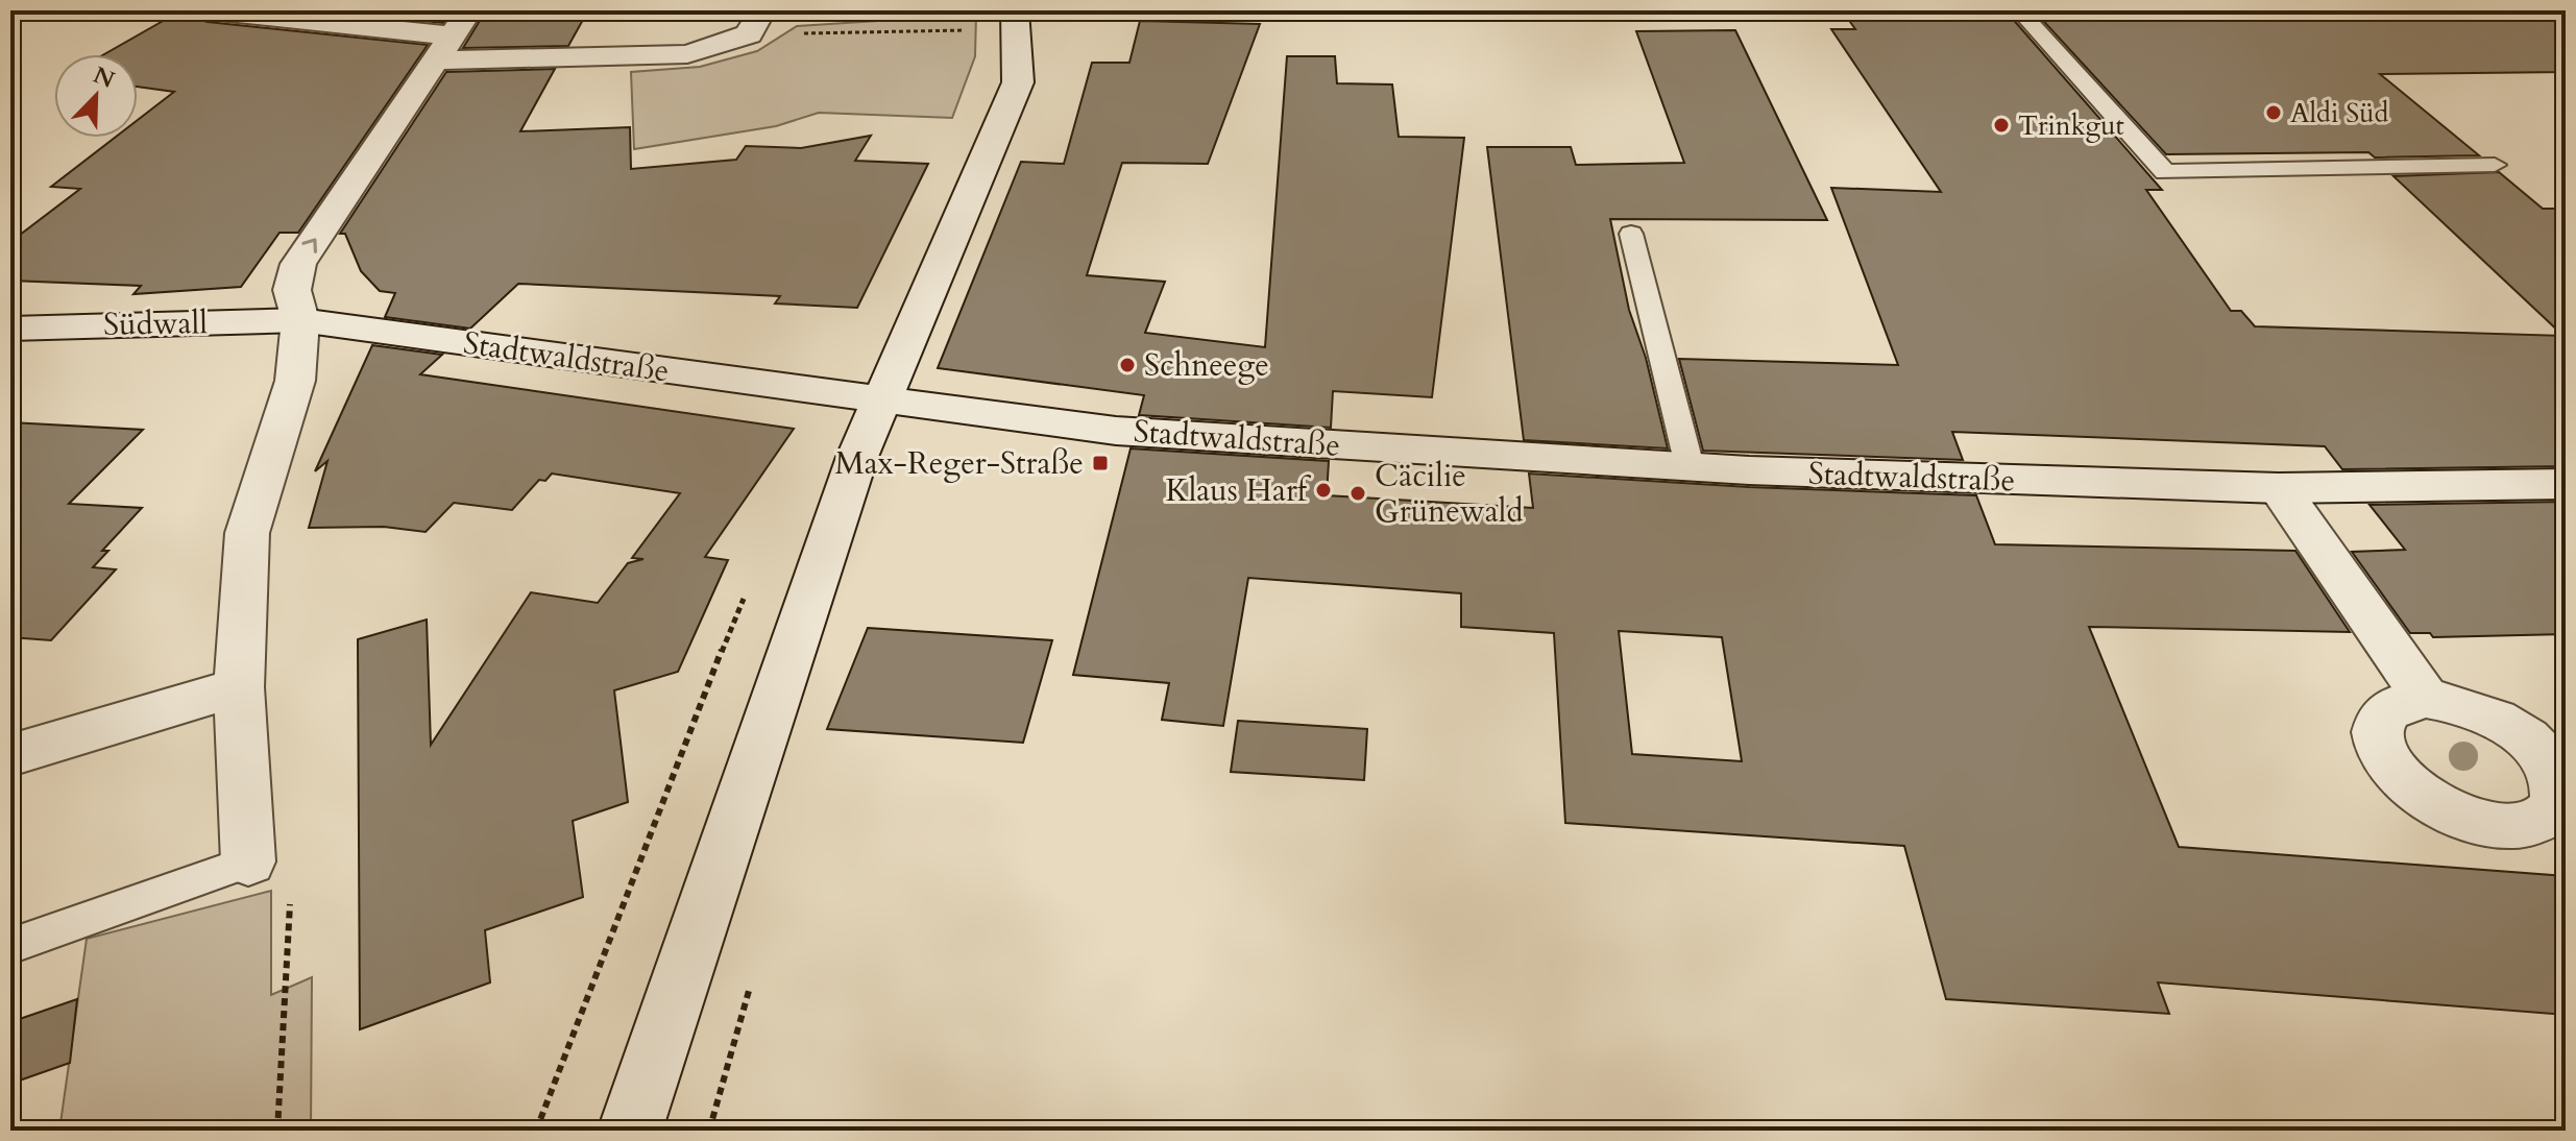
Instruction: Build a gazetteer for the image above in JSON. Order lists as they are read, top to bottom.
{
  "streets": {
    "street": ["Südwall", "Stadtwaldstraße"]
  },
  "crossings": [
    ["Südwall", "Stadtwaldstraße"]
  ],
  "places": {
    "other": [
      "Aldi Süd",
      "Trinkgut",
      "Schneege",
      "Klaus Harf",
      "Cäcilie Grünewald"
    ],
    "transit": ["Max-Reger-Straße"]
  },
  "north": "top right"
}
